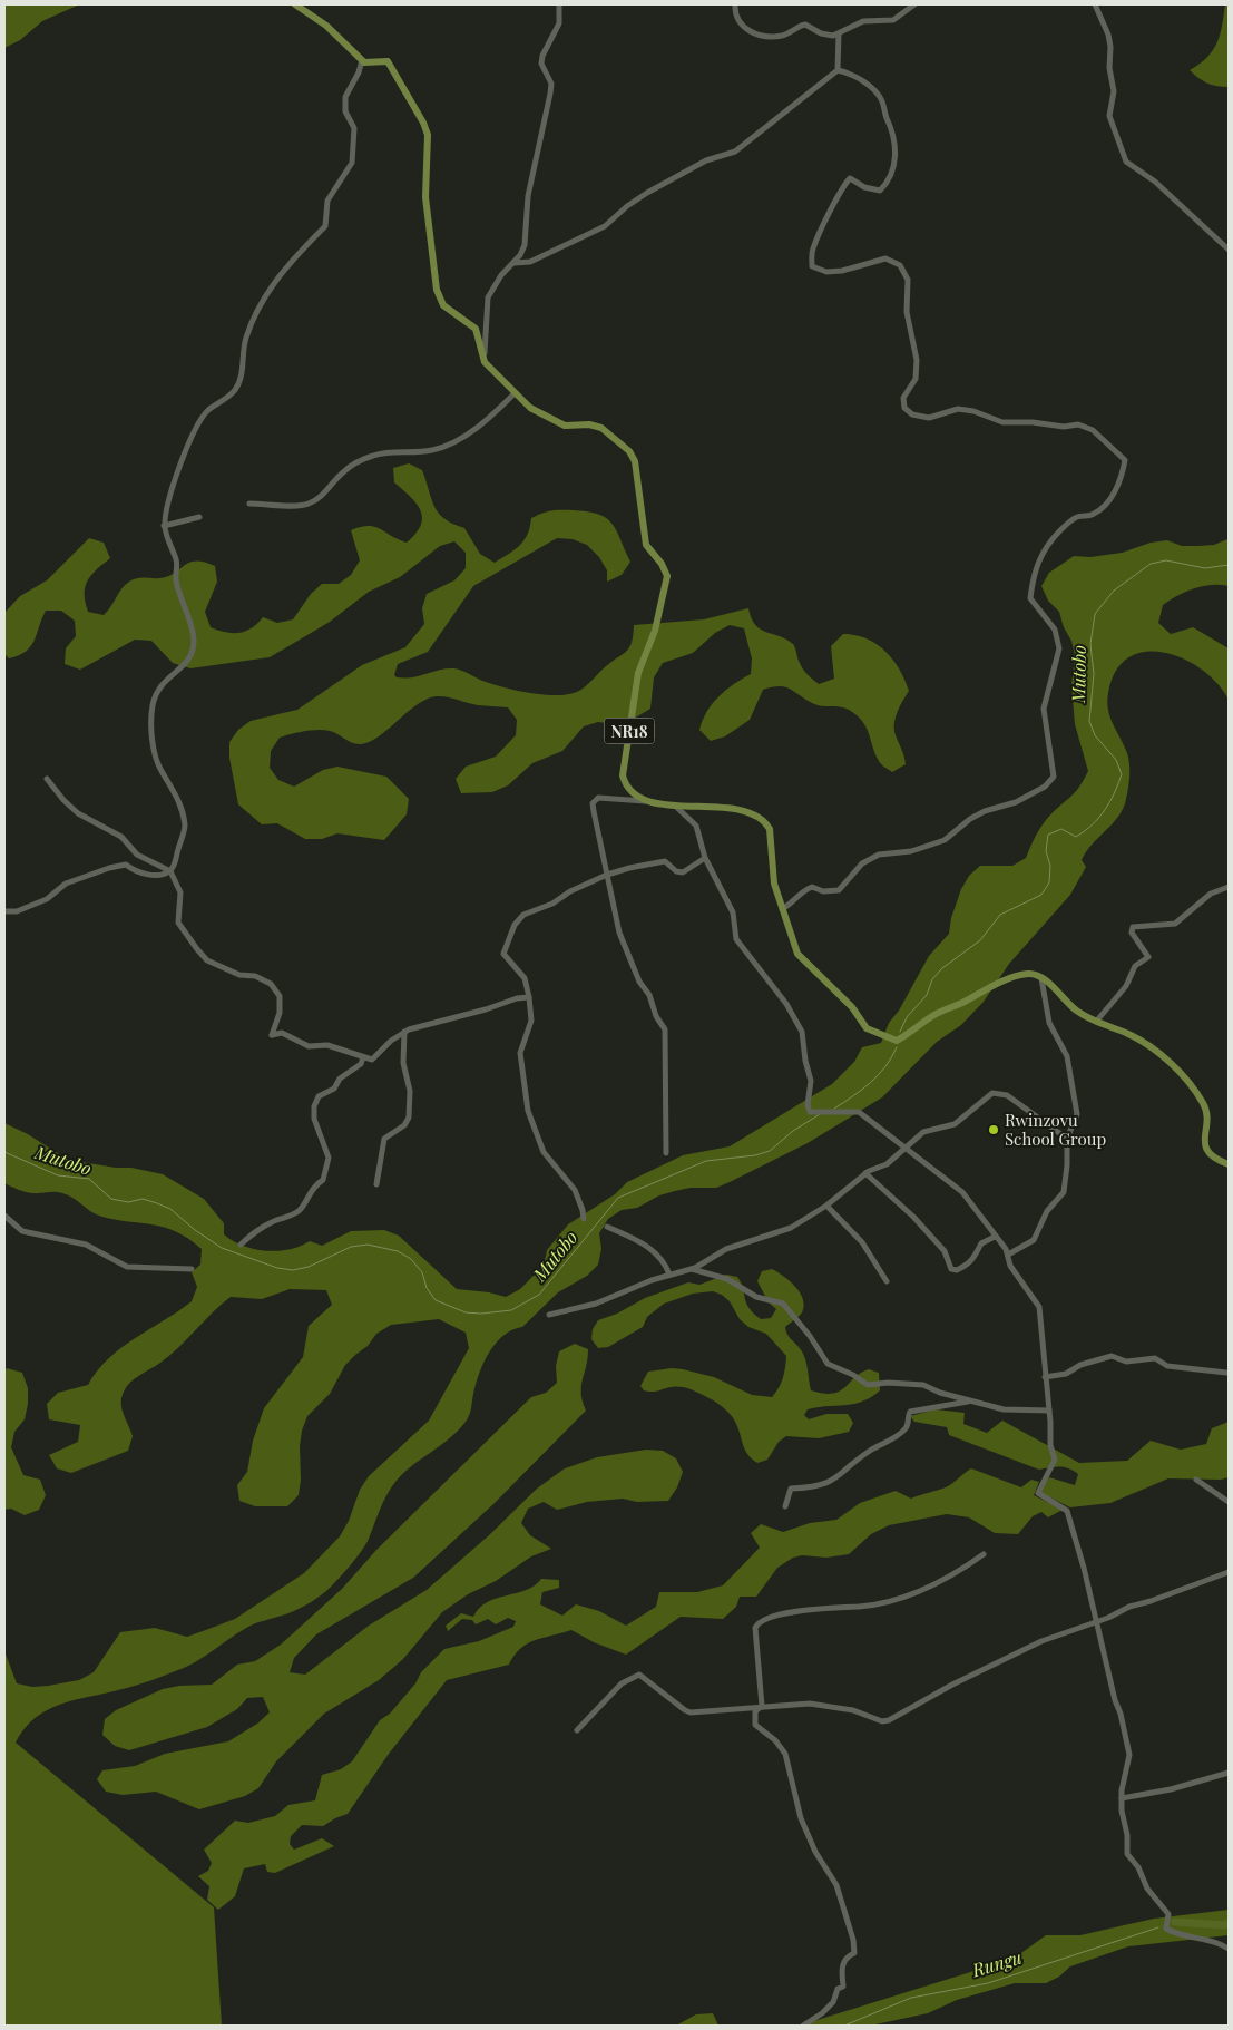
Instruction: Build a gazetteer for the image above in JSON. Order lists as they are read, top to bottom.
{
  "streets": {
    "main road": ["NR18"]
  },
  "water": ["Mutobo", "Rungu"],
  "places": ["Rwinzovu School Group"]
}
